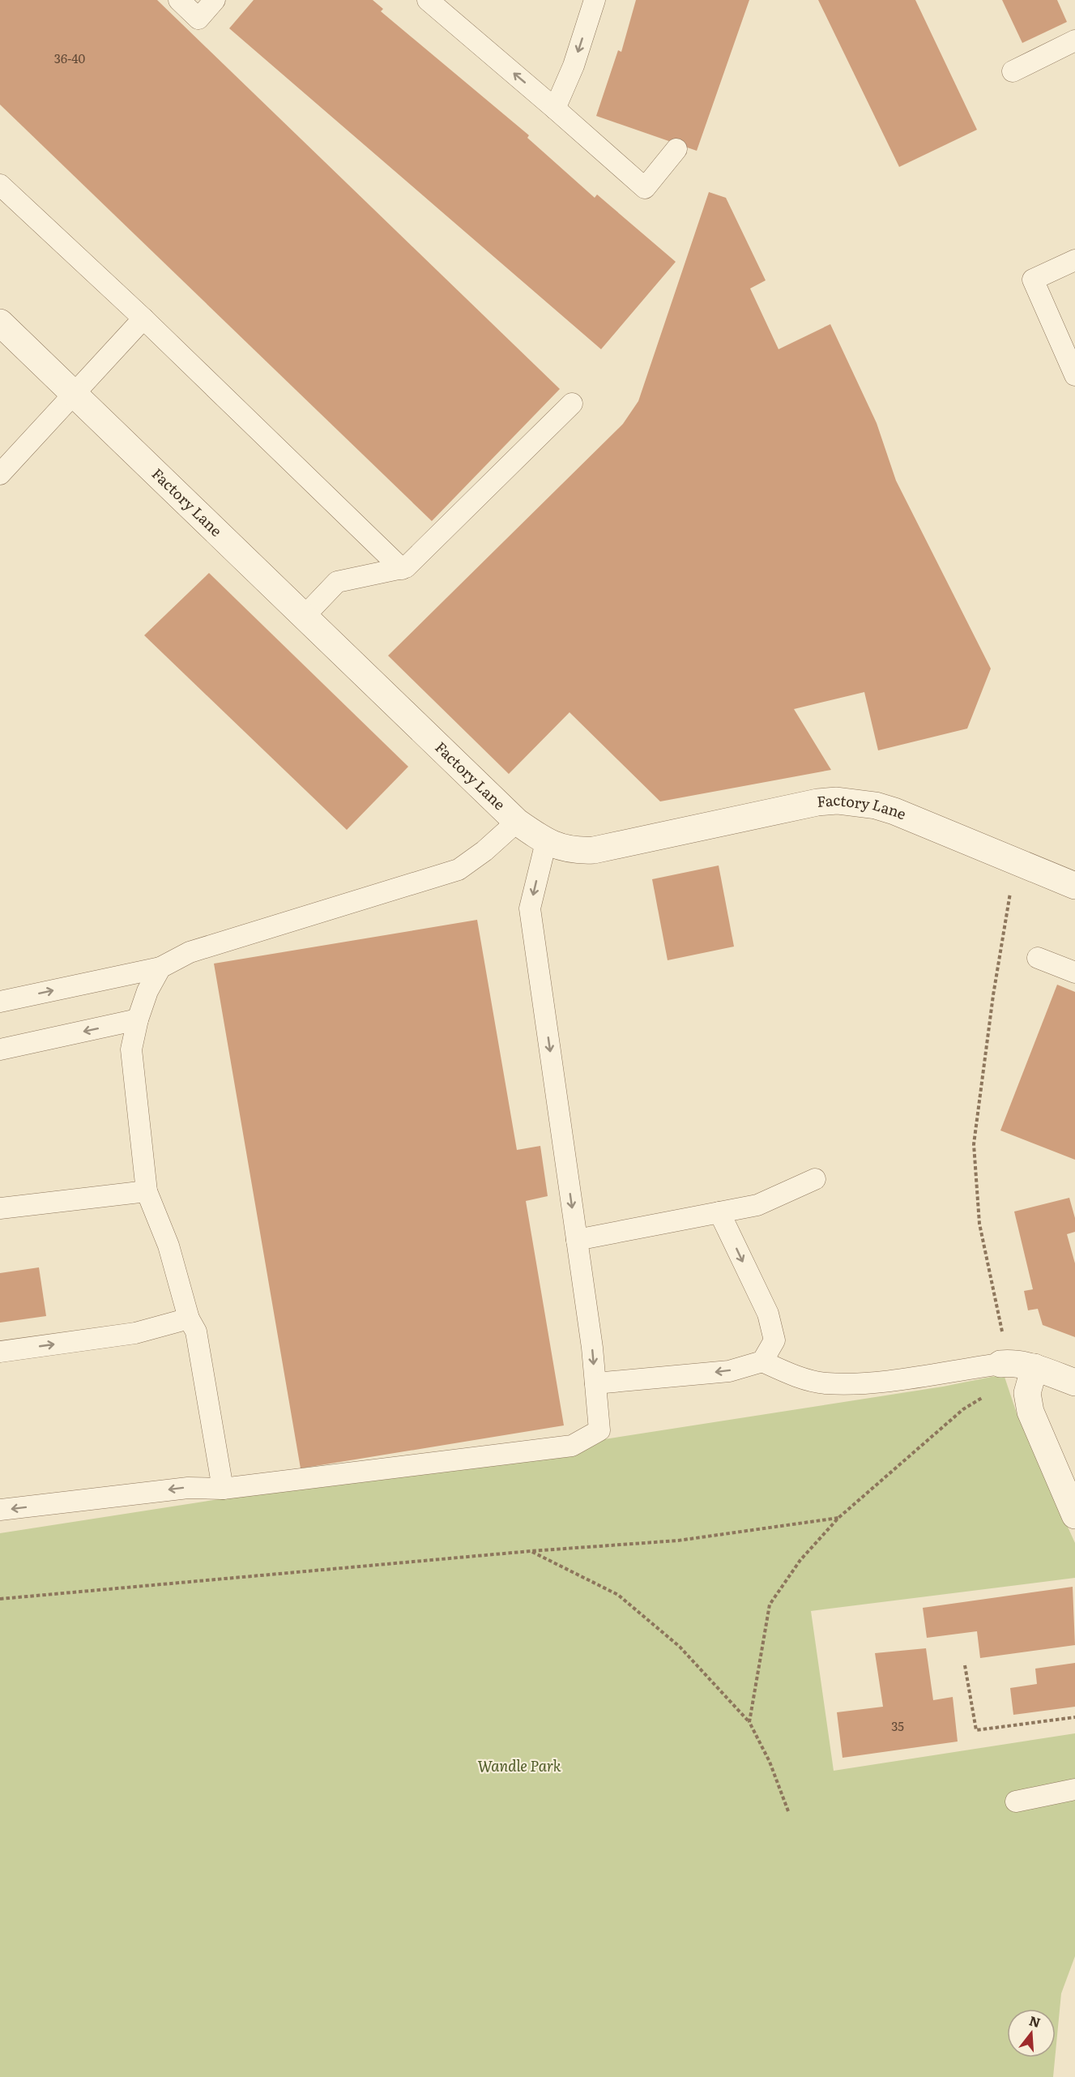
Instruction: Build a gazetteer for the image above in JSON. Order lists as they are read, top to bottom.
{
  "streets": {
    "street": ["Factory Lane"]
  },
  "parks": ["Wandle Park"],
  "house_numbers": ["36-40", "35"],
  "north": "top"
}
